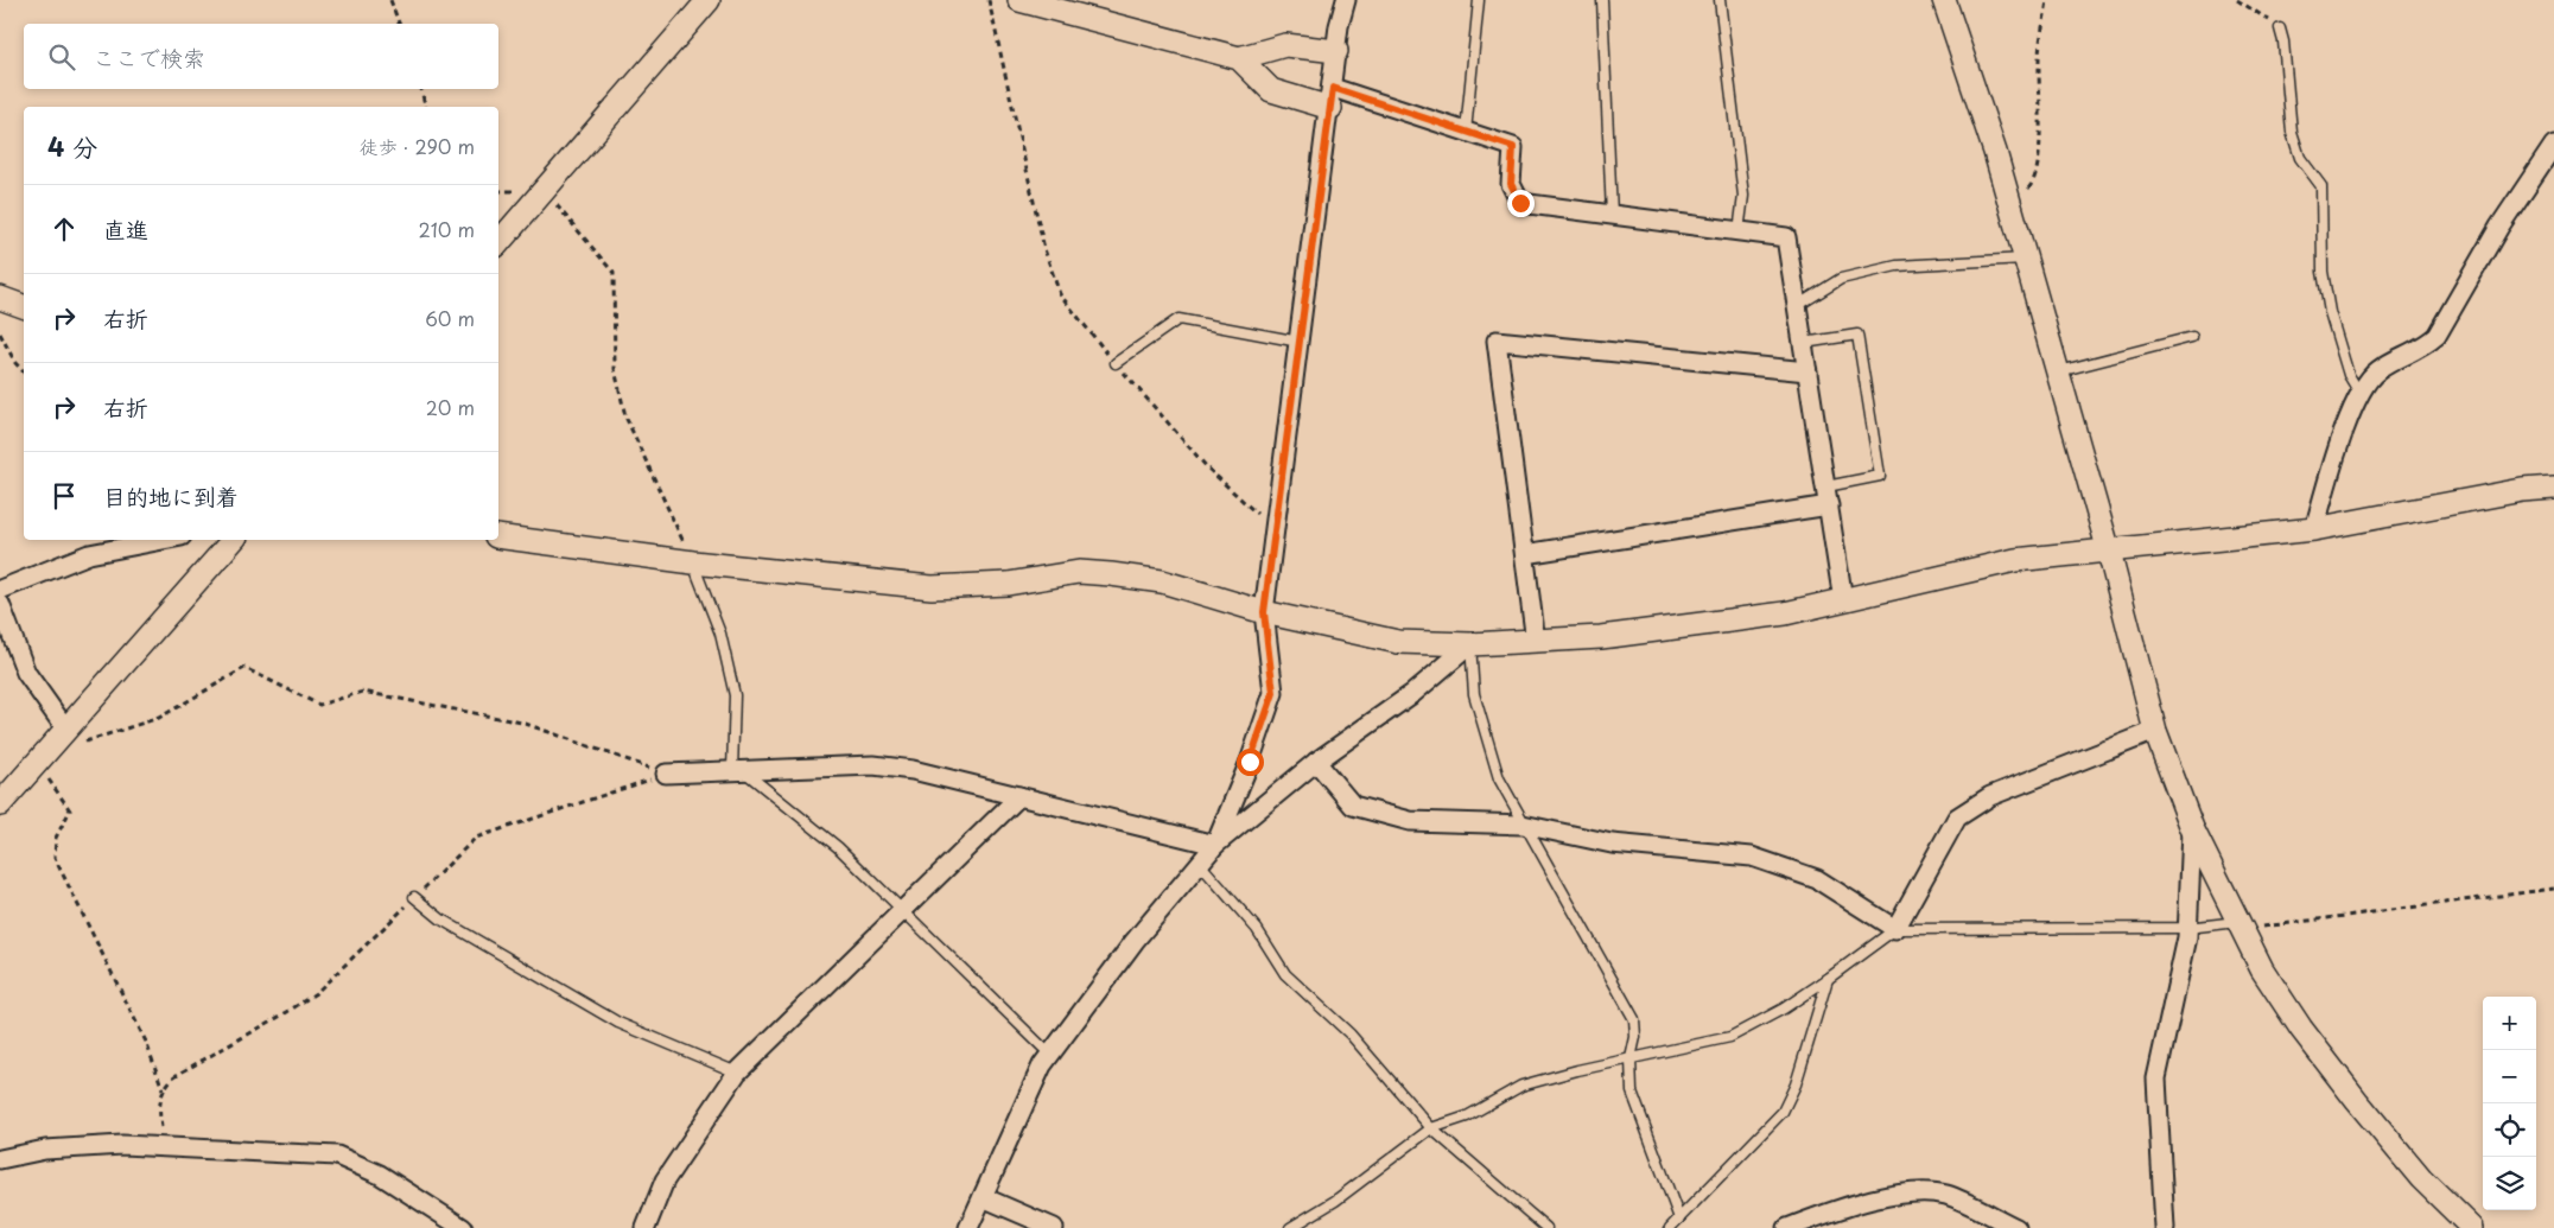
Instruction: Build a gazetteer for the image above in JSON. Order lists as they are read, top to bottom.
{
  "page": {
    "search": "ここで検索",
    "heading": ["4 分", "徒歩 · 290 m"],
    "list": [
      ["直進", "210 m"],
      ["右折", "60 m"],
      ["右折", "20 m"],
      "目的地に到着"
    ],
    "map_buttons": ["+", "−"]
  }
}
